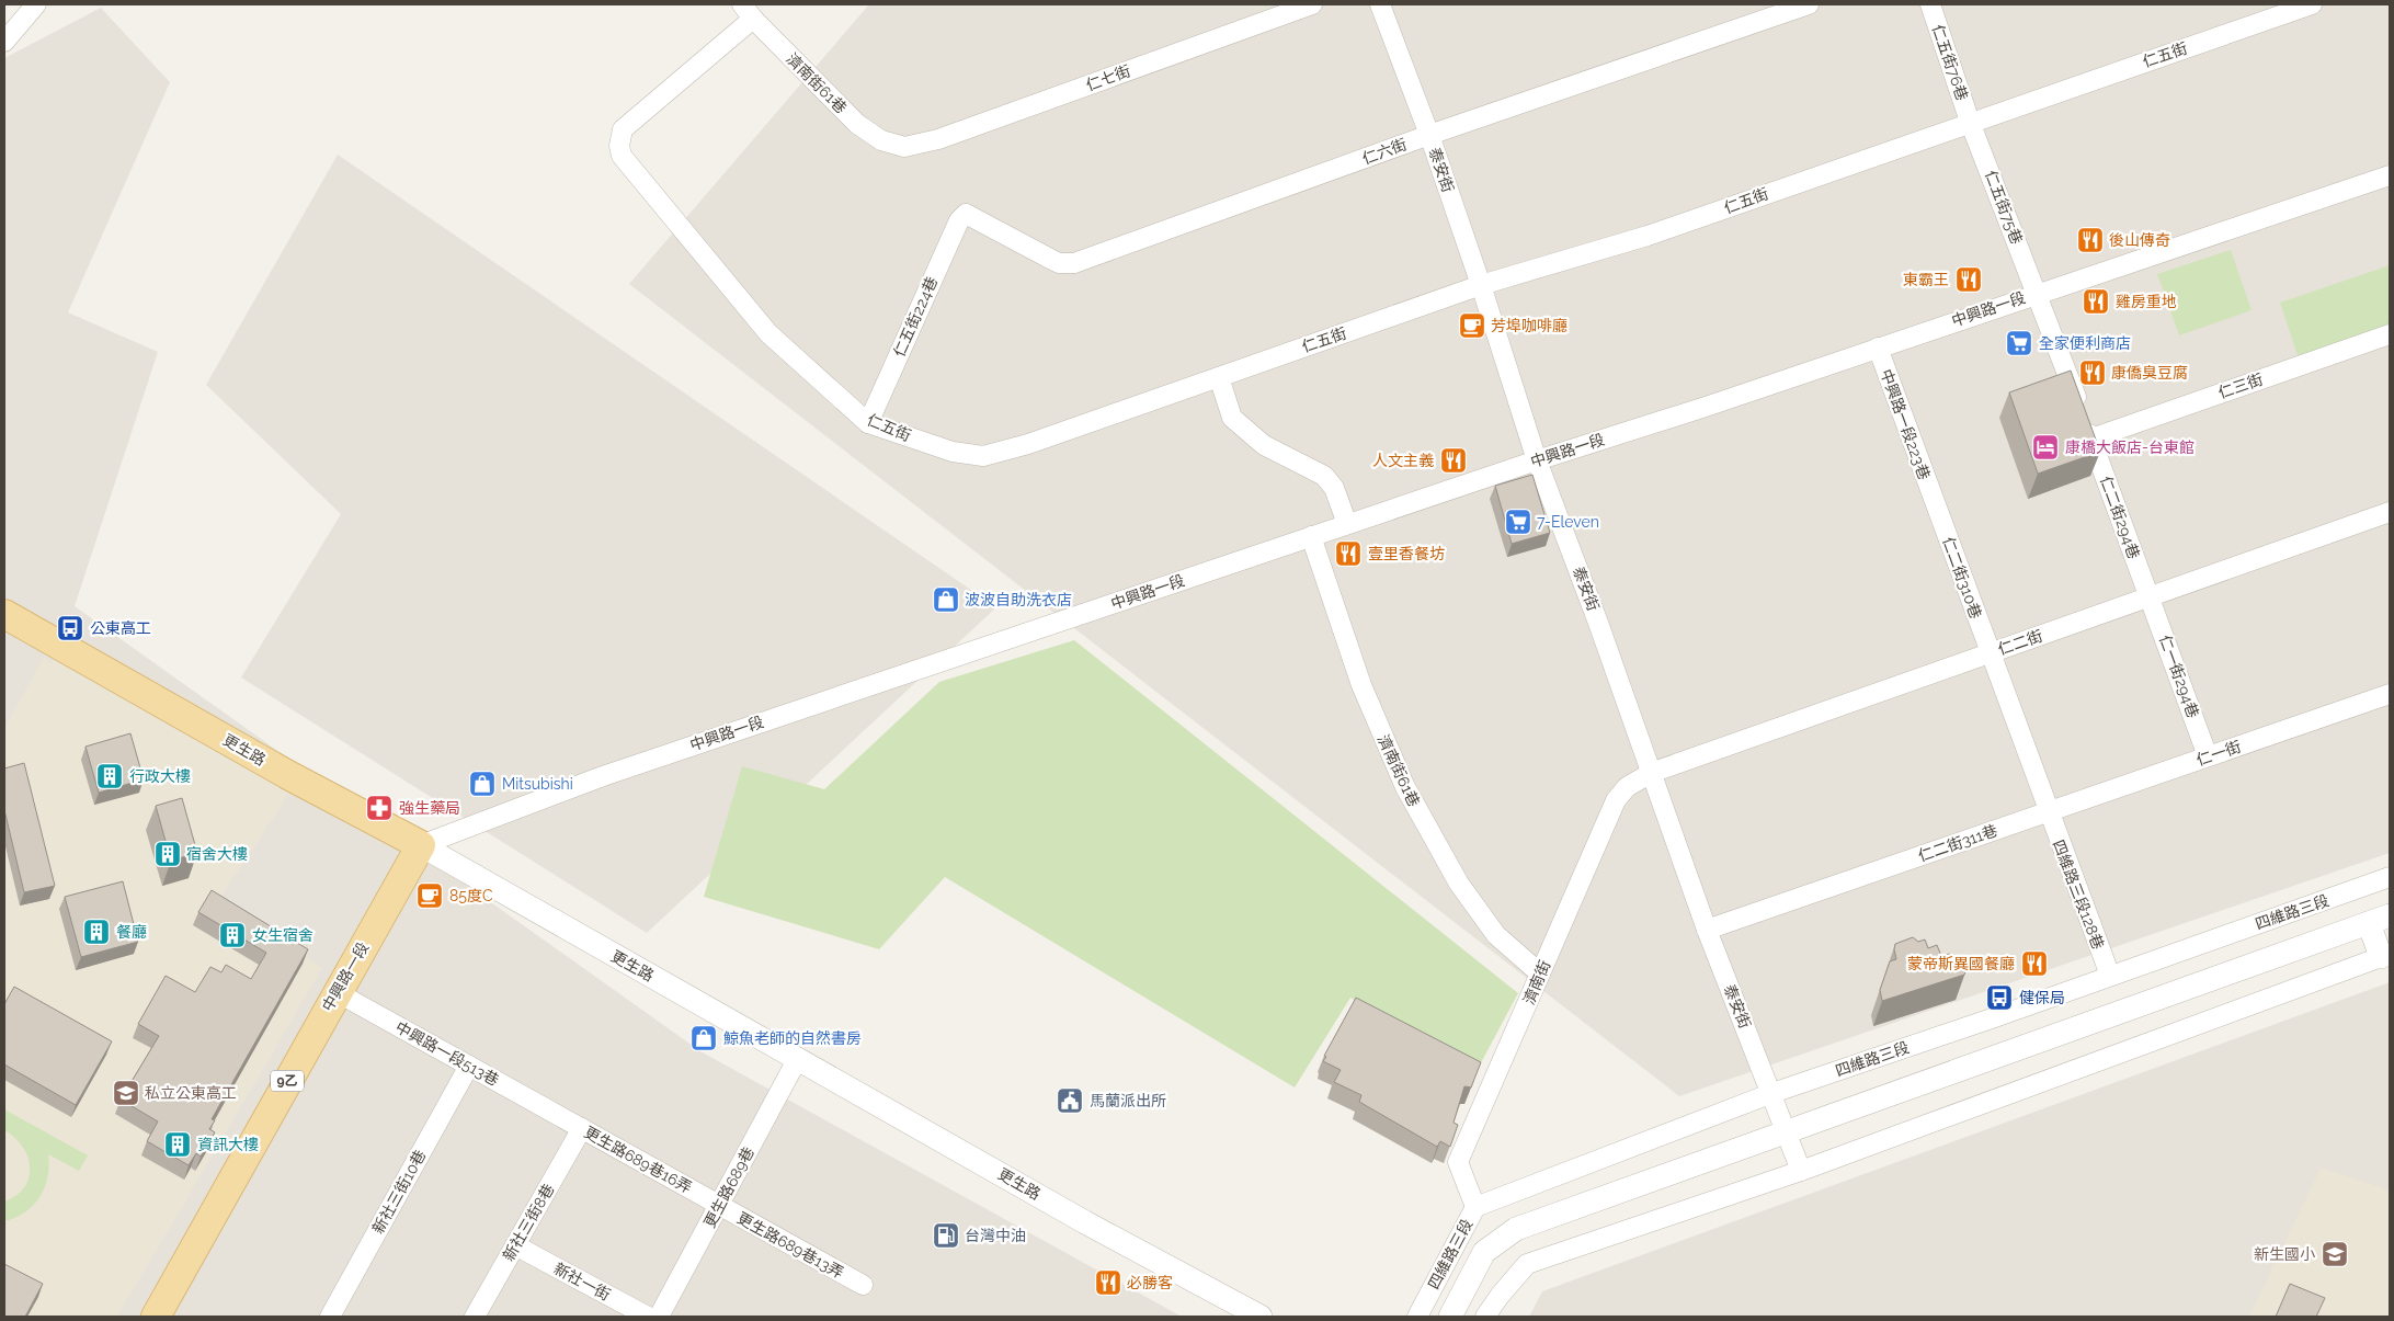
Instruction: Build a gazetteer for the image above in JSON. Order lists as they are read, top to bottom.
{
  "streets": {
    "main road": ["中興路一段", "更生路", "9乙"],
    "street": [
      "仁五街",
      "仁五街76巷",
      "仁七街",
      "濟南街61巷",
      "仁六街",
      "泰安街",
      "仁五街75巷",
      "仁五街224巷",
      "仁三街",
      "中興路一段223巷",
      "仁二街294巷",
      "仁二街310巷",
      "仁二街",
      "仁一街294巷",
      "仁一街",
      "仁二街311巷",
      "四維路三段128巷",
      "四維路三段",
      "濟南街",
      "中興路一段513巷",
      "更生路689巷16弄",
      "更生路689巷",
      "新社三街10巷",
      "新社三街8巷",
      "更生路689巷13弄",
      "新社一街"
    ]
  },
  "crossings": [
    ["仁五街", "仁五街76巷"],
    ["仁五街", "濟南街61巷"],
    ["仁五街", "泰安街"],
    ["仁五街", "仁五街75巷"],
    ["仁五街", "仁五街224巷"],
    ["仁五街76巷", "仁五街75巷"],
    ["仁七街", "濟南街61巷"],
    ["濟南街61巷", "中興路一段"],
    ["濟南街61巷", "濟南街"],
    ["仁六街", "泰安街"],
    ["仁六街", "仁五街224巷"],
    ["泰安街", "中興路一段"],
    ["泰安街", "仁二街"],
    ["泰安街", "仁二街311巷"],
    ["泰安街", "四維路三段"],
    ["泰安街", "濟南街"],
    ["仁五街75巷", "中興路一段"],
    ["仁五街75巷", "仁三街"],
    ["仁五街75巷", "仁二街294巷"],
    ["中興路一段", "中興路一段223巷"],
    ["中興路一段", "更生路"],
    ["中興路一段", "中興路一段513巷"],
    ["仁三街", "仁二街294巷"],
    ["中興路一段223巷", "仁二街310巷"],
    ["仁二街294巷", "仁二街"],
    ["仁二街294巷", "仁一街294巷"],
    ["仁二街310巷", "仁二街"],
    ["仁二街", "仁一街294巷"],
    ["仁二街", "濟南街"],
    ["仁一街294巷", "仁一街"],
    ["更生路", "更生路689巷"],
    ["仁一街", "仁二街311巷"],
    ["仁一街", "四維路三段128巷"],
    ["仁二街311巷", "四維路三段128巷"],
    ["四維路三段128巷", "四維路三段"],
    ["四維路三段", "濟南街"],
    ["中興路一段513巷", "更生路689巷16弄"],
    ["中興路一段513巷", "新社三街10巷"],
    ["更生路689巷16弄", "更生路689巷"],
    ["更生路689巷16弄", "新社三街8巷"],
    ["更生路689巷16弄", "更生路689巷13弄"],
    ["更生路689巷", "更生路689巷13弄"],
    ["新社三街8巷", "新社一街"]
  ],
  "places": {
    "restaurant": [
      "後山傳奇",
      "東霸王",
      "雞房重地",
      "康僑臭豆腐",
      "人文主義",
      "壹里香餐坊",
      "蒙帝斯異國餐廳",
      "必勝客"
    ],
    "cafe": ["芳埠咖啡廳", "85度C"],
    "supermarket": ["全家便利商店", "7-Eleven"],
    "hotel": ["康橋大飯店-台東館"],
    "shop": ["波波自助洗衣店", "Mitsubishi", "鯨魚老師的自然書房"],
    "bus stop": ["公東高工", "健保局"],
    "building": [
      "行政大樓",
      "宿舍大樓",
      "餐廳",
      "女生宿舍",
      "資訊大樓"
    ],
    "pharmacy": ["強生藥局"],
    "school or university": ["私立公東高工", "新生國小"],
    "public building": ["馬蘭派出所"],
    "fuel station": ["台灣中油"]
  }
}
